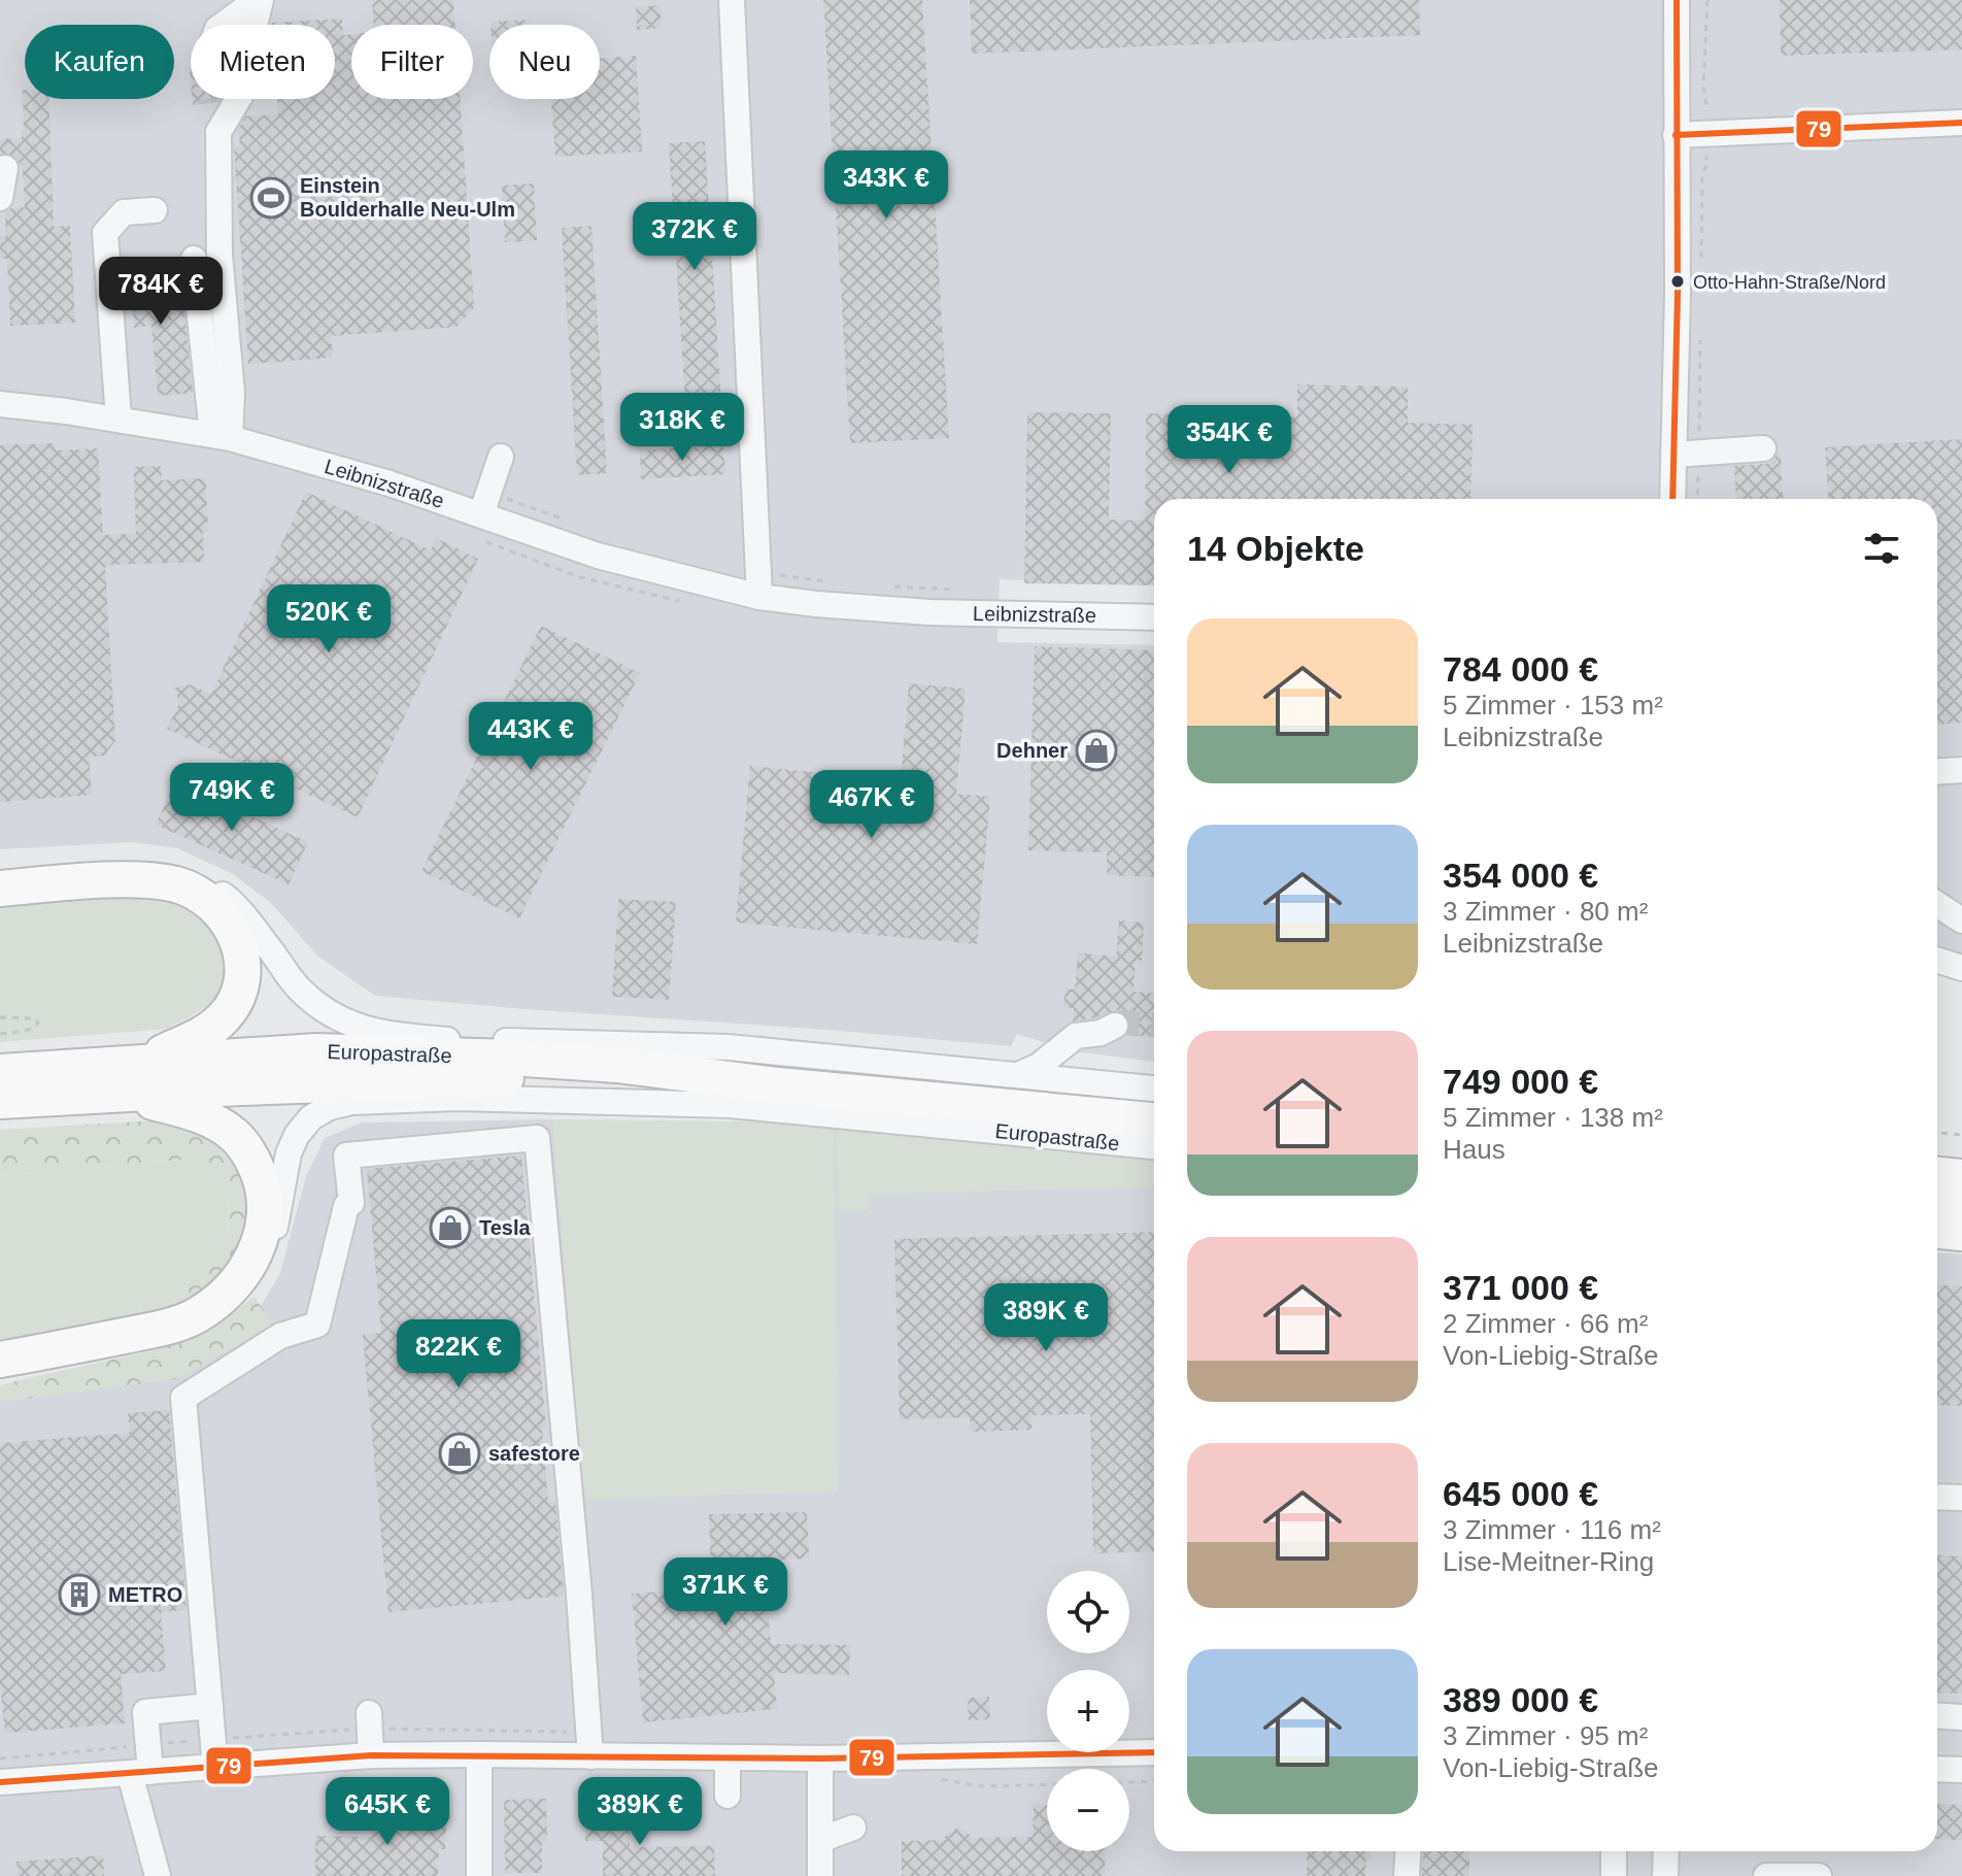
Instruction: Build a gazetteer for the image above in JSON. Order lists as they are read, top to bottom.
{
  "streets": {
    "highway": ["Europastraße"],
    "street": ["Leibnizstraße"]
  },
  "places": {
    "sports": ["Einstein Boulderhalle Neu-Ulm"],
    "other": ["Otto-Hahn-Straße/Nord"],
    "shop": ["Dehner", "Tesla", "safestore"],
    "building": ["METRO"]
  },
  "lines": ["transit line 79"],
  "page": {
    "chip": [
      "Kaufen",
      "Mieten",
      "Filter",
      "Neu"
    ],
    "price": [
      "343K €",
      "372K €",
      "784K €",
      "318K €",
      "354K €",
      "520K €",
      "443K €",
      "749K €",
      "467K €",
      "389K €",
      "822K €",
      "371K €",
      "645K €",
      "389K €"
    ],
    "heading": "14 Objekte",
    "list": [
      {
        "name": "784 000 €",
        "note": "5 Zimmer · 153 m² · Leibnizstraße"
      },
      {
        "name": "354 000 €",
        "note": "3 Zimmer · 80 m² · Leibnizstraße"
      },
      {
        "name": "749 000 €",
        "note": "5 Zimmer · 138 m² · Haus"
      },
      {
        "name": "371 000 €",
        "note": "2 Zimmer · 66 m² · Von-Liebig-Straße"
      },
      {
        "name": "645 000 €",
        "note": "3 Zimmer · 116 m² · Lise-Meitner-Ring"
      },
      {
        "name": "389 000 €",
        "note": "3 Zimmer · 95 m² · Von-Liebig-Straße"
      }
    ],
    "map_buttons": ["+", "−"]
  }
}
